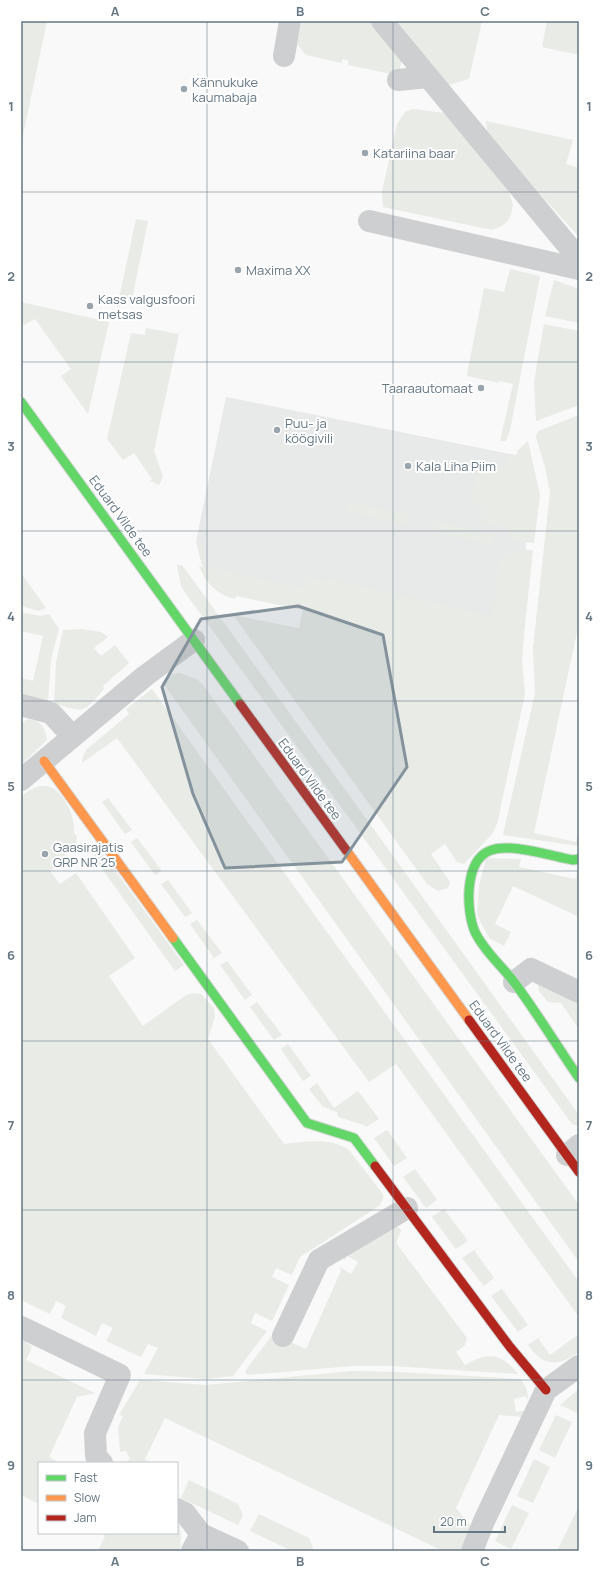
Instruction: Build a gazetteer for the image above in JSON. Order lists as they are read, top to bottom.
{
  "streets": {
    "street": ["Eduard Vilde tee"]
  },
  "places": [
    "Kännukuke kaumabaja",
    "Katariina baar",
    "Maxima XX",
    "Kass valgusfoori metsas",
    "Taaraautomaat",
    "Puu- ja köögivili",
    "Kala Liha Piim",
    "Gaasirajatis GRP NR 25"
  ],
  "legend": ["Fast", "Slow", "Jam"],
  "scale_bar": "20 m",
  "grid": {
    "columns": ["A", "B", "C"],
    "rows": [
      "1",
      "2",
      "3",
      "4",
      "5",
      "6",
      "7",
      "8",
      "9"
    ]
  }
}
